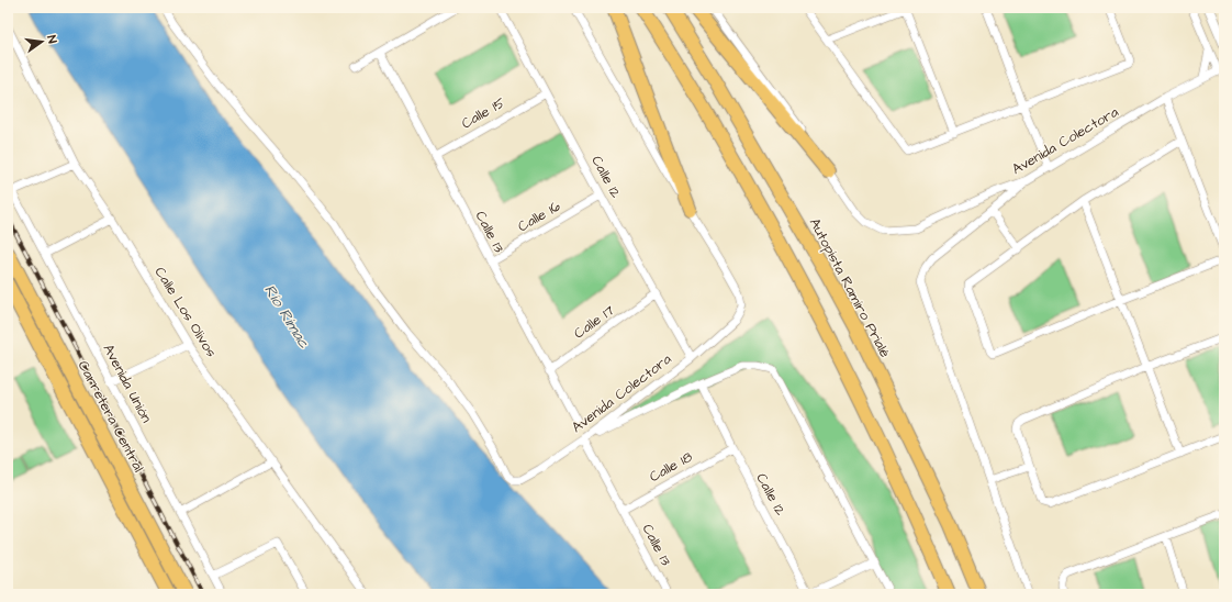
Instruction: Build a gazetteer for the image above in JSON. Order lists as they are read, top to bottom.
{
  "streets": {
    "highway": ["Autopista Ramiro Prialé", "Carretera Central"],
    "street": [
      "Calle 15",
      "Avenida Colectora",
      "Calle 12",
      "Calle 16",
      "Calle 13",
      "Calle Los Olivos",
      "Calle 17",
      "Avenida Unión",
      "Calle 18"
    ]
  },
  "crossings": [
    ["Calle 15", "Calle 12"],
    ["Calle 15", "Calle 13"],
    ["Avenida Colectora", "Calle 12"],
    ["Avenida Colectora", "Calle 13"],
    ["Calle 12", "Calle 16"],
    ["Calle 12", "Calle 17"],
    ["Calle 12", "Calle 18"],
    ["Calle 16", "Calle 13"],
    ["Calle 13", "Calle 17"],
    ["Calle 13", "Calle 18"]
  ],
  "water": ["Río Rímac"],
  "north": "right"
}
